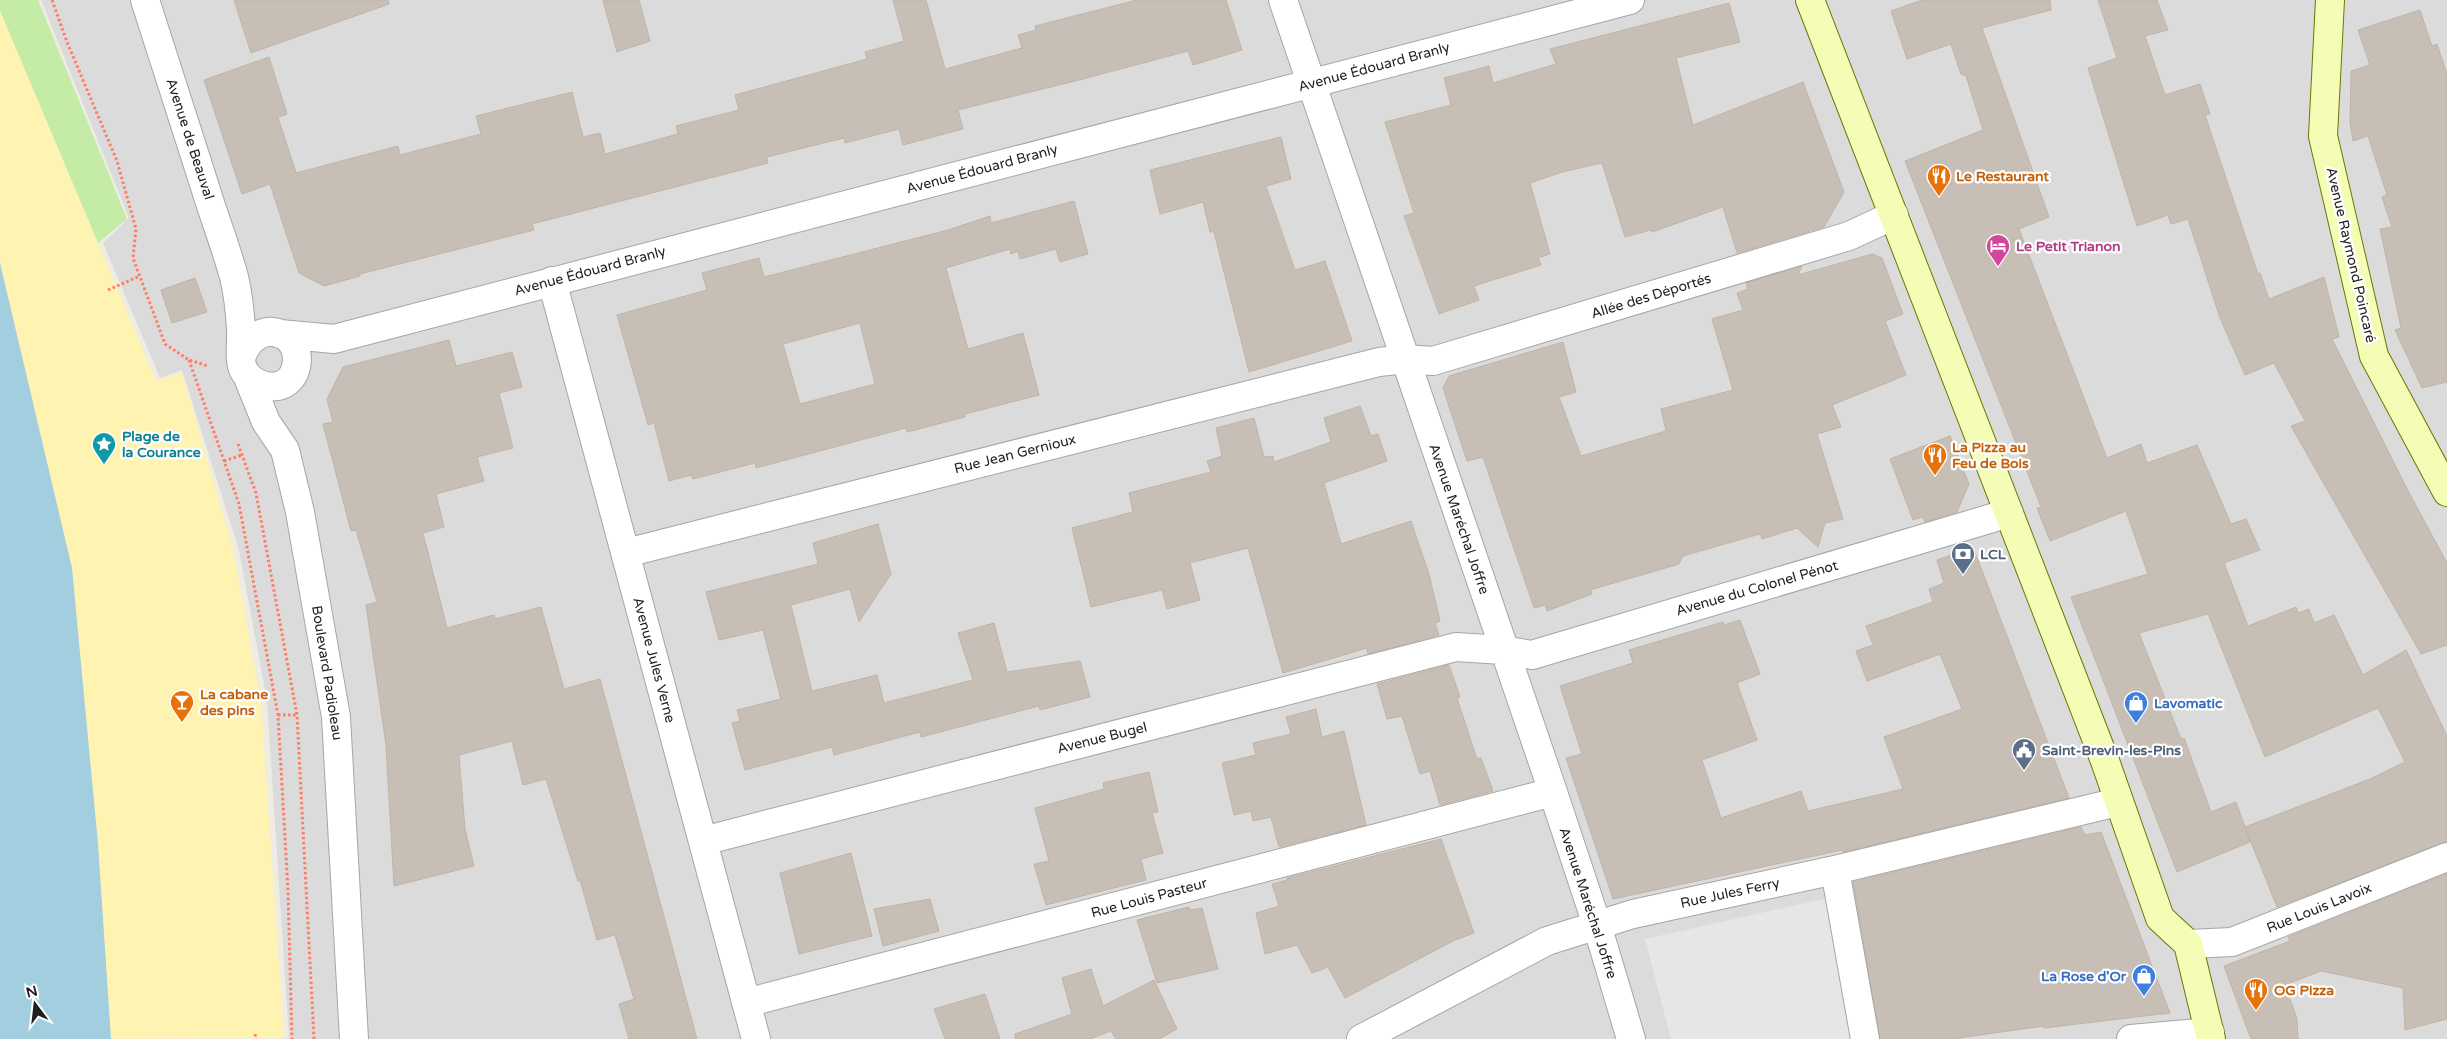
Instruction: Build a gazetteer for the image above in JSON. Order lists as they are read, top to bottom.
{
  "streets": {
    "street": [
      "Avenue Édouard Branly",
      "Avenue de Beauval",
      "Avenue Raymond Poincaré",
      "Allée des Déportés",
      "Rue Jean Gernioux",
      "Avenue Maréchal Joffre",
      "Avenue du Colonel Pénot",
      "Avenue Jules Verne",
      "Boulevard Padioleau",
      "Avenue Bugel",
      "Rue Jules Ferry",
      "Rue Louis Pasteur",
      "Rue Louis Lavoix"
    ]
  },
  "crossings": [
    ["Avenue Édouard Branly", "Avenue de Beauval"],
    ["Avenue Édouard Branly", "Avenue Maréchal Joffre"],
    ["Avenue Édouard Branly", "Avenue Jules Verne"],
    ["Avenue Édouard Branly", "Boulevard Padioleau"],
    ["Avenue de Beauval", "Boulevard Padioleau"],
    ["Allée des Déportés", "Rue Jean Gernioux"],
    ["Allée des Déportés", "Avenue Maréchal Joffre"],
    ["Rue Jean Gernioux", "Avenue Maréchal Joffre"],
    ["Rue Jean Gernioux", "Avenue Jules Verne"],
    ["Avenue Maréchal Joffre", "Avenue du Colonel Pénot"],
    ["Avenue Maréchal Joffre", "Avenue Bugel"],
    ["Avenue Maréchal Joffre", "Rue Jules Ferry"],
    ["Avenue Maréchal Joffre", "Rue Louis Pasteur"],
    ["Avenue du Colonel Pénot", "Avenue Bugel"],
    ["Avenue Jules Verne", "Avenue Bugel"],
    ["Avenue Jules Verne", "Rue Louis Pasteur"]
  ],
  "places": {
    "restaurant": ["Le Restaurant", "La Pizza au Feu de Bois", "OG Pizza"],
    "hotel": ["Le Petit Trianon"],
    "place": ["Plage de la Courance"],
    "bank": ["LCL"],
    "bar": ["La cabane des pins"],
    "shop": ["Lavomatic", "La Rose d'Or"],
    "public building": ["Saint-Brevin-les-Pins"]
  },
  "north": "top"
}
